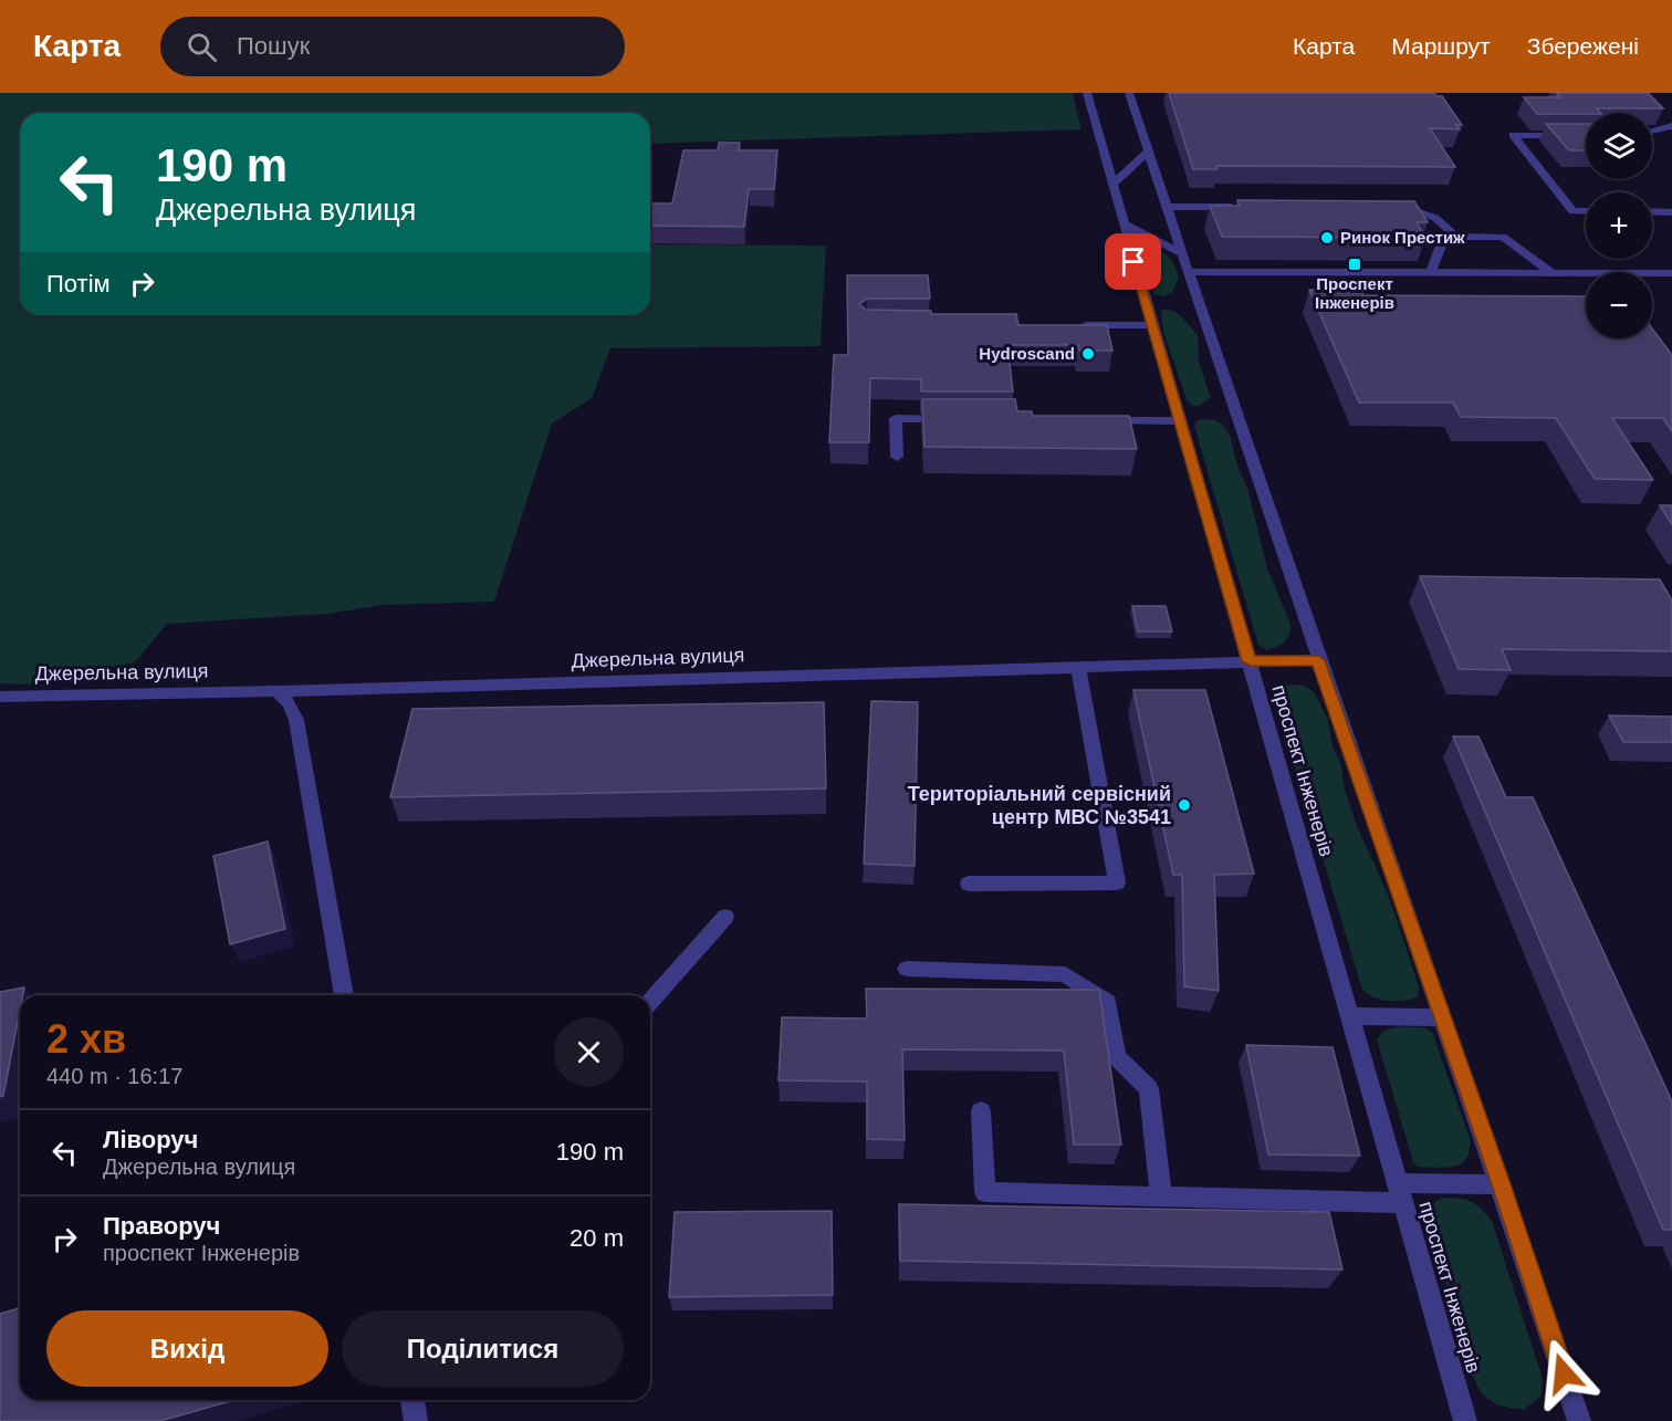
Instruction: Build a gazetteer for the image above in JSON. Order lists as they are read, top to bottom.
{
  "streets": {
    "street": ["Джерельна вулиця", "проспект Інженерів"]
  },
  "crossings": [
    ["Джерельна вулиця", "проспект Інженерів"]
  ],
  "places": {
    "other": ["Ринок Престиж", "Hydroscand", "Територіальний сервісний центр МВС №3541"],
    "transit": ["Проспект Інженерів"]
  },
  "page": {
    "header": "Карта",
    "search": "Пошук",
    "nav": ["Карта", "Маршрут", "Збережені"],
    "map_buttons": ["+", "−"],
    "turn": ["190 m", "Джерельна вулиця"],
    "then": "Потім",
    "heading": ["2 хв", "440 m · 16:17"],
    "list": [
      {
        "name": "Ліворуч",
        "note": "Джерельна вулиця",
        "value": "190 m"
      },
      {
        "name": "Праворуч",
        "note": "проспект Інженерів",
        "value": "20 m"
      }
    ],
    "buttons": ["Вихід", "Поділитися"]
  }
}
